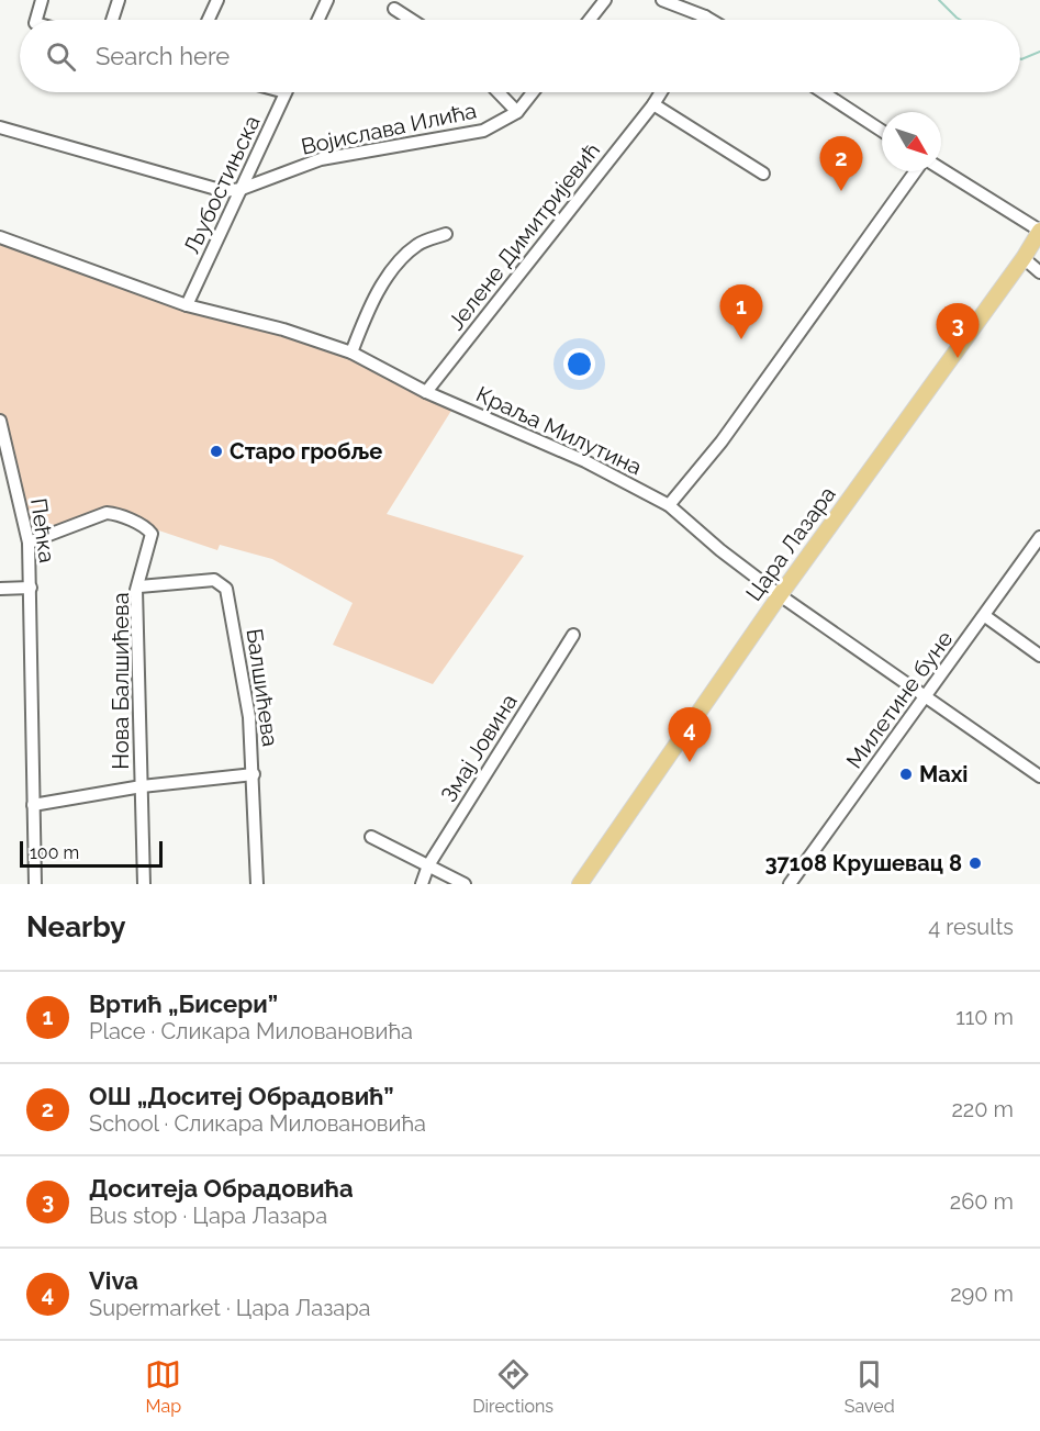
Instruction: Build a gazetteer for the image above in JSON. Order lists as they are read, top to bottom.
{
  "streets": {
    "main road": ["Цара Лазара"],
    "street": [
      "Војислава Илића",
      "Љубостињска",
      "Јелене Димитријевић",
      "Краља Милутина",
      "Пећка",
      "Нова Балшићева",
      "Балшићева",
      "Милетине буне",
      "Змај Јовина"
    ]
  },
  "crossings": [
    ["Војислава Илића", "Љубостињска"],
    ["Љубостињска", "Краља Милутина"],
    ["Јелене Димитријевић", "Краља Милутина"],
    ["Краља Милутина", "Цара Лазара"],
    ["Краља Милутина", "Милетине буне"],
    ["Пећка", "Нова Балшићева"],
    ["Нова Балшићева", "Балшићева"]
  ],
  "places": ["Старо гробље", "Maxi", "37108 Крушевац 8"],
  "scale_bar": "100 m",
  "north": "bottom right",
  "page": {
    "search": "Search here",
    "pins": [
      "2",
      "1",
      "3",
      "4"
    ],
    "scale": "100 m",
    "heading": ["Nearby", "4 results"],
    "list": [
      {
        "mark": "1",
        "name": "Вртић „Бисери”",
        "note": "Place · Сликара Миловановића",
        "value": "110 m"
      },
      {
        "mark": "2",
        "name": "ОШ „Доситеј Обрадовић”",
        "note": "School · Сликара Миловановића",
        "value": "220 m"
      },
      {
        "mark": "3",
        "name": "Доситеја Обрадовића",
        "note": "Bus stop · Цара Лазара",
        "value": "260 m"
      },
      {
        "mark": "4",
        "name": "Viva",
        "note": "Supermarket · Цара Лазара",
        "value": "290 m"
      }
    ],
    "nav": ["Map", "Directions", "Saved"]
  }
}
